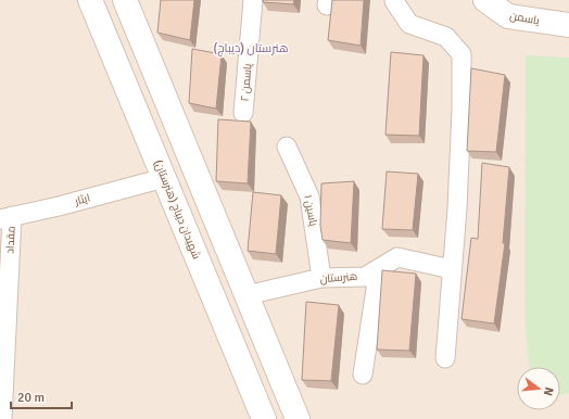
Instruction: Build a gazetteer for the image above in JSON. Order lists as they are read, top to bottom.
{
  "streets": {
    "main road": ["یاسمن", "شهیدان دیباج (هنرستان)"],
    "street": [
      "یاسمن ۲",
      "ایثار",
      "یاسین ۱",
      "مقداد",
      "هنرستان"
    ]
  },
  "crossings": [
    ["ایثار", "شهیدان دیباج (هنرستان)"],
    ["ایثار", "مقداد"],
    ["یاسین ۱", "هنرستان"]
  ],
  "districts": ["(هنرستان (دیباج"],
  "scale_bar": "20 m",
  "north": "right"
}
